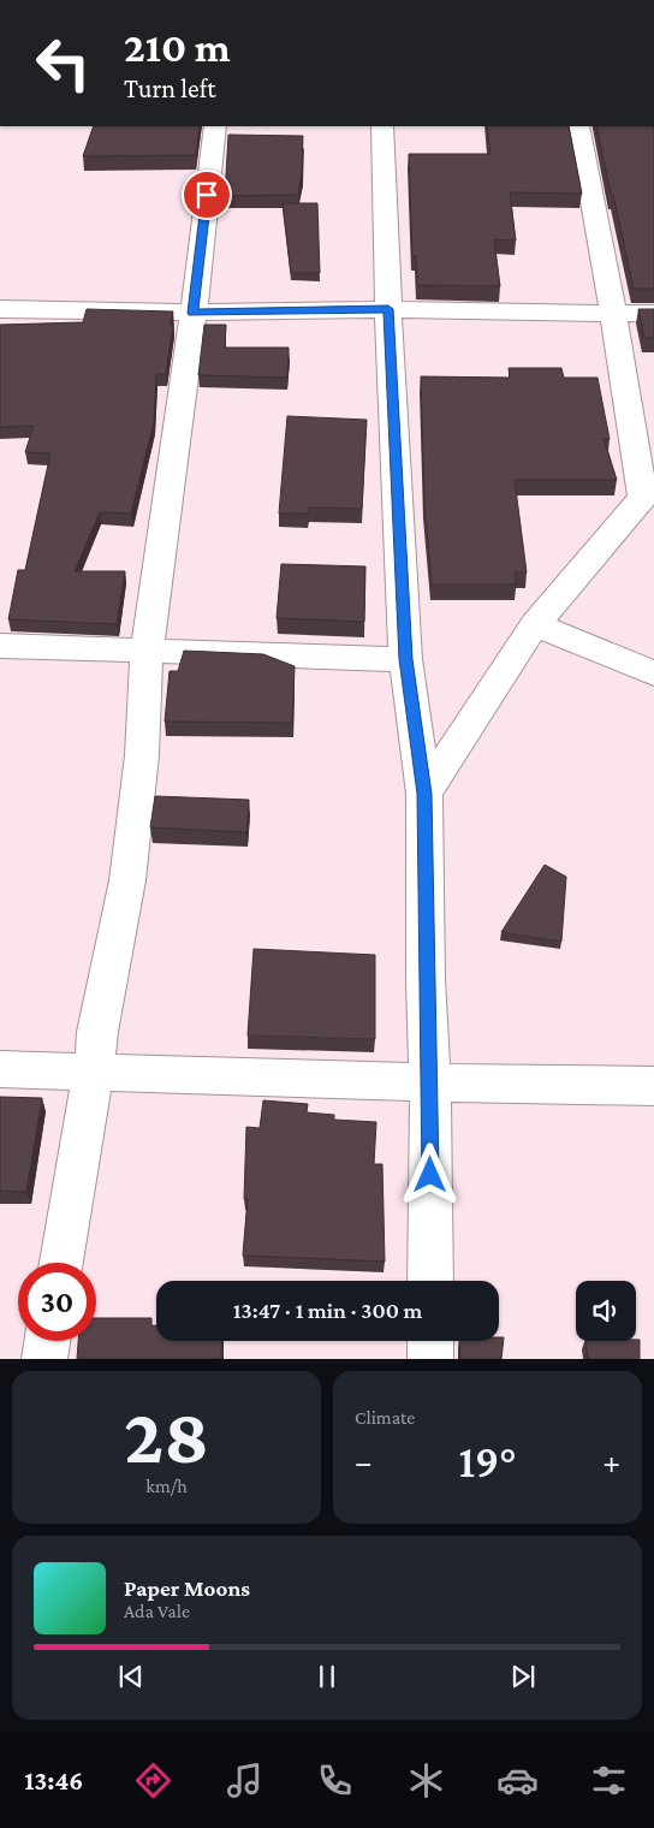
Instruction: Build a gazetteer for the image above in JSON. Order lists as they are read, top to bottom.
{
  "page": {
    "turn": ["210 m", "Turn left"],
    "limit": "30",
    "trip": "13:47 · 1 min · 300 m",
    "tile": [
      ["28", "km/h"],
      "Climate"
    ],
    "heat": ["−", "19°", "+"],
    "song": ["Paper Moons", "Ada Vale"],
    "tabs": "13:46"
  }
}
